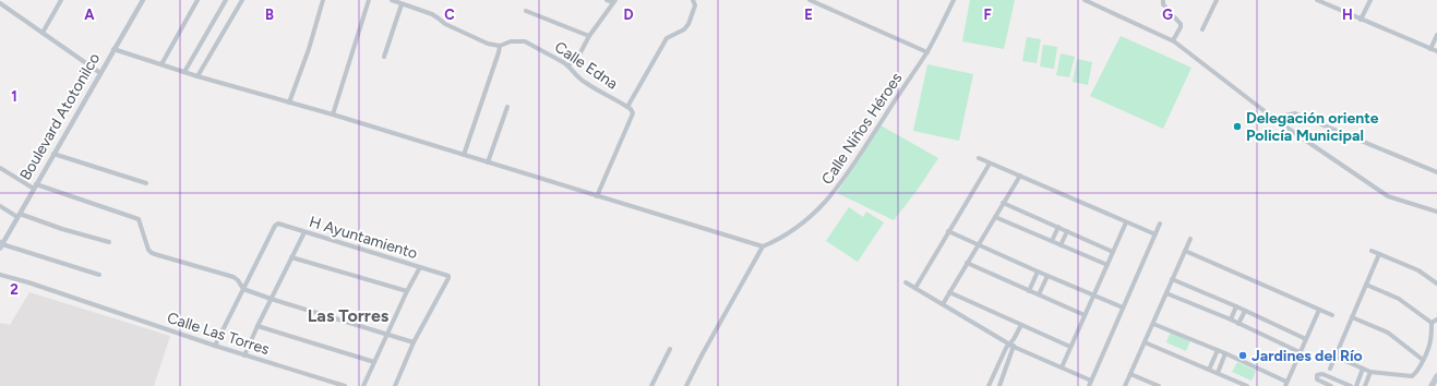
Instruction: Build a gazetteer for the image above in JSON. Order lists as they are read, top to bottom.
{
  "streets": {
    "street": [
      "Calle Edna",
      "Boulevard Atotonilco",
      "Calle Niños Héroes",
      "H Ayuntamiento",
      "Calle Las Torres"
    ]
  },
  "districts": ["Las Torres"],
  "places": ["Delegación oriente Policía Municipal", "Jardines del Río"],
  "grid": {
    "columns": [
      "A",
      "B",
      "C",
      "D",
      "E",
      "F",
      "G",
      "H"
    ],
    "rows": ["1", "2"]
  }
}
